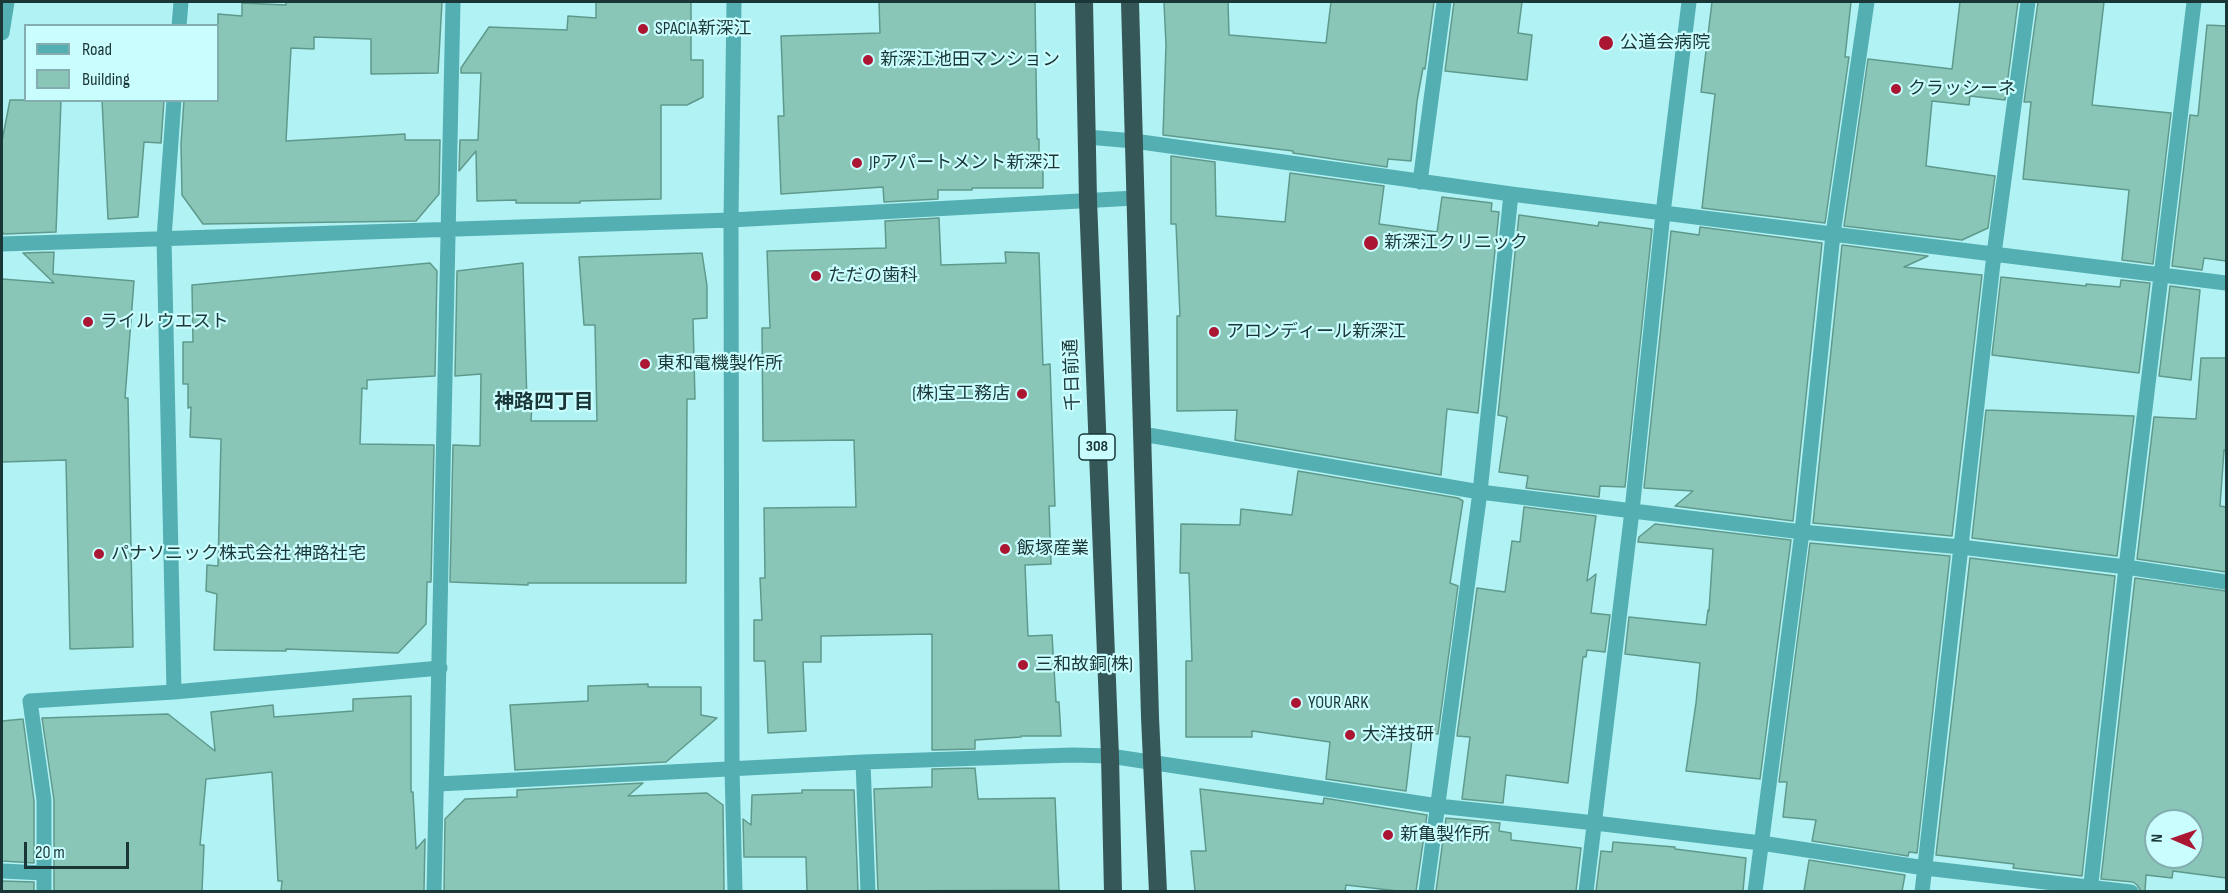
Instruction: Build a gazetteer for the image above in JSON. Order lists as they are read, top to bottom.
{
  "streets": {
    "highway": ["千日前通", "308"]
  },
  "districts": ["神路四丁目"],
  "places": [
    "SPACIA新深江",
    "公道会病院",
    "新深江池田マンション",
    "クラッシーネ",
    "JPアパートメント新深江",
    "新深江クリニック",
    "ただの歯科",
    "ライル ウエスト",
    "アロンディール新深江",
    "東和電機製作所",
    "(株)宝工務店",
    "飯塚産業",
    "パナソニック株式会社 神路社宅",
    "三和故銅(株)",
    "YOUR ARK",
    "大洋技研",
    "新亀製作所"
  ],
  "legend": ["Road", "Building"],
  "scale_bar": "20 m",
  "north": "left"
}
